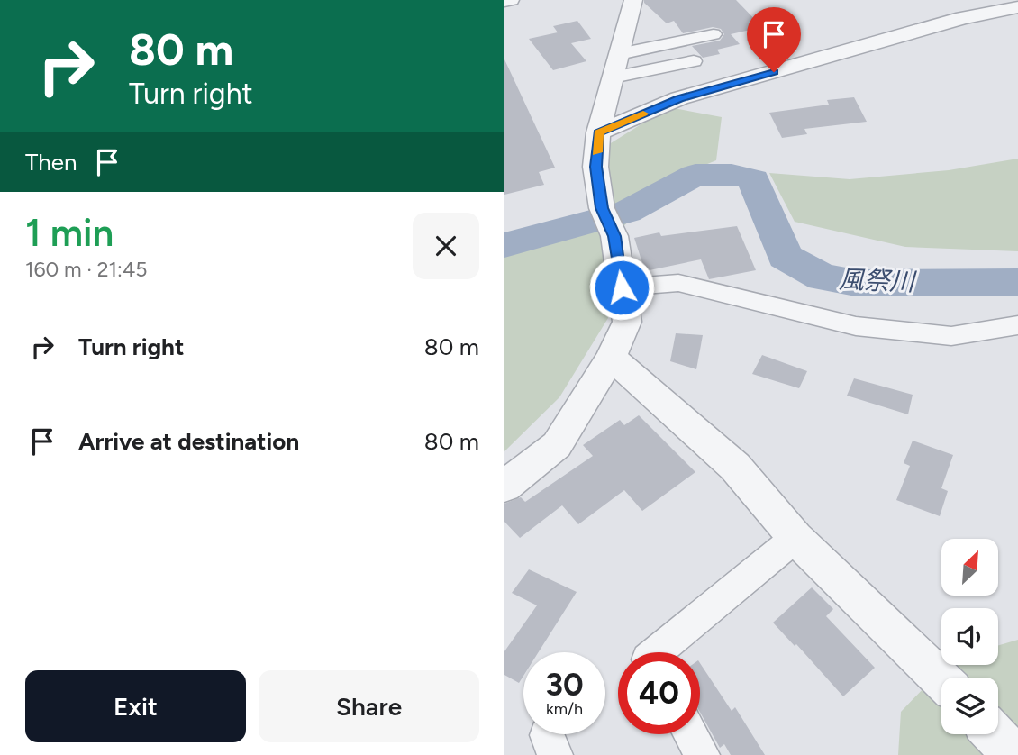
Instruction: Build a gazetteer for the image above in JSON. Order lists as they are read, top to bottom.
{
  "water": ["風祭川"],
  "north": "top right",
  "page": {
    "turn": ["80 m", "Turn right"],
    "then": "Then",
    "heading": ["1 min", "160 m · 21:45"],
    "list": [
      {
        "name": "Turn right",
        "value": "80 m"
      },
      {
        "name": "Arrive at destination",
        "value": "80 m"
      }
    ],
    "speed": "30 km/h",
    "limit": "40",
    "buttons": ["Exit", "Share"]
  }
}
